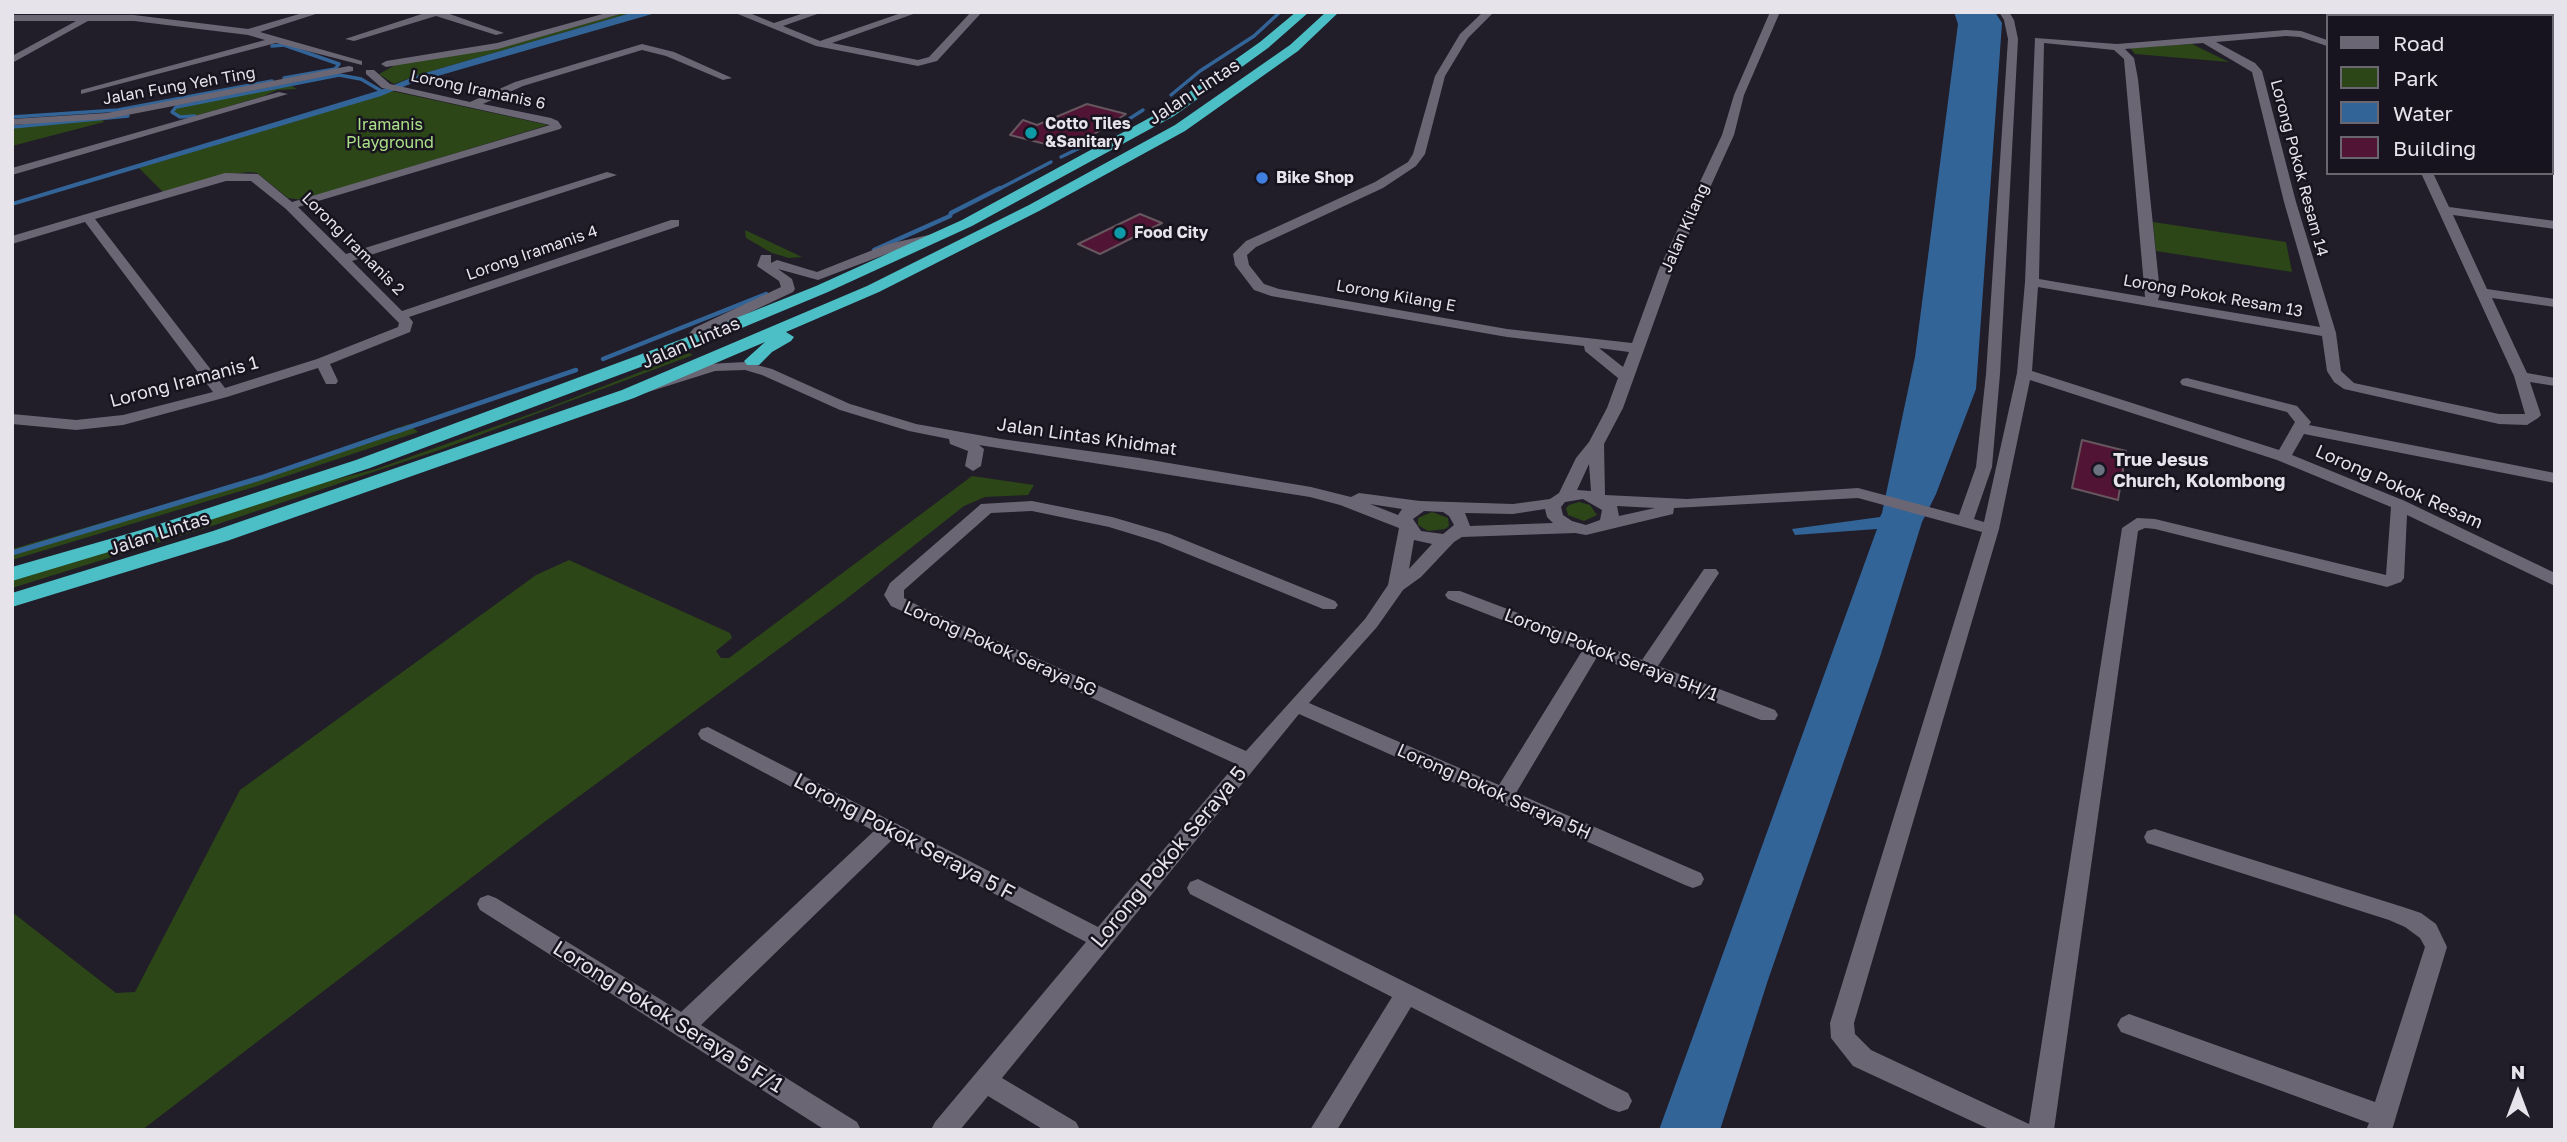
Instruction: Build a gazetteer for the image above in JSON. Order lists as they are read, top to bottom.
{
  "streets": {
    "highway": ["Jalan Lintas"],
    "street": [
      "Jalan Fung Yeh Ting",
      "Lorong Iramanis 6",
      "Lorong Pokok Resam 14",
      "Jalan Kilang",
      "Lorong Iramanis 2",
      "Lorong Iramanis 4",
      "Lorong Kilang E",
      "Lorong Pokok Resam 13",
      "Lorong Iramanis 1",
      "Jalan Lintas Khidmat",
      "Lorong Pokok Resam",
      "Lorong Pokok Seraya 5G",
      "Lorong Pokok Seraya 5H/1",
      "Lorong Pokok Seraya 5H",
      "Lorong Pokok Seraya 5 F",
      "Lorong Pokok Seraya 5",
      "Lorong Pokok Seraya 5 F/1"
    ]
  },
  "crossings": [
    ["Lorong Iramanis 6", "Lorong Iramanis 2"],
    ["Lorong Pokok Resam 14", "Lorong Pokok Resam 13"],
    ["Jalan Kilang", "Jalan Lintas Khidmat"],
    ["Lorong Iramanis 2", "Lorong Iramanis 4"],
    ["Lorong Iramanis 2", "Lorong Iramanis 1"],
    ["Jalan Lintas Khidmat", "Lorong Pokok Seraya 5"],
    ["Lorong Pokok Seraya 5G", "Lorong Pokok Seraya 5"],
    ["Lorong Pokok Seraya 5H", "Lorong Pokok Seraya 5"],
    ["Lorong Pokok Seraya 5 F", "Lorong Pokok Seraya 5"]
  ],
  "parks": ["Iramanis Playground"],
  "places": [
    "Cotto Tiles &Sanitary",
    "Bike Shop",
    "Food City",
    "True Jesus Church, Kolombong"
  ],
  "legend": [
    "Road",
    "Park",
    "Water",
    "Building"
  ],
  "north": "top"
}
